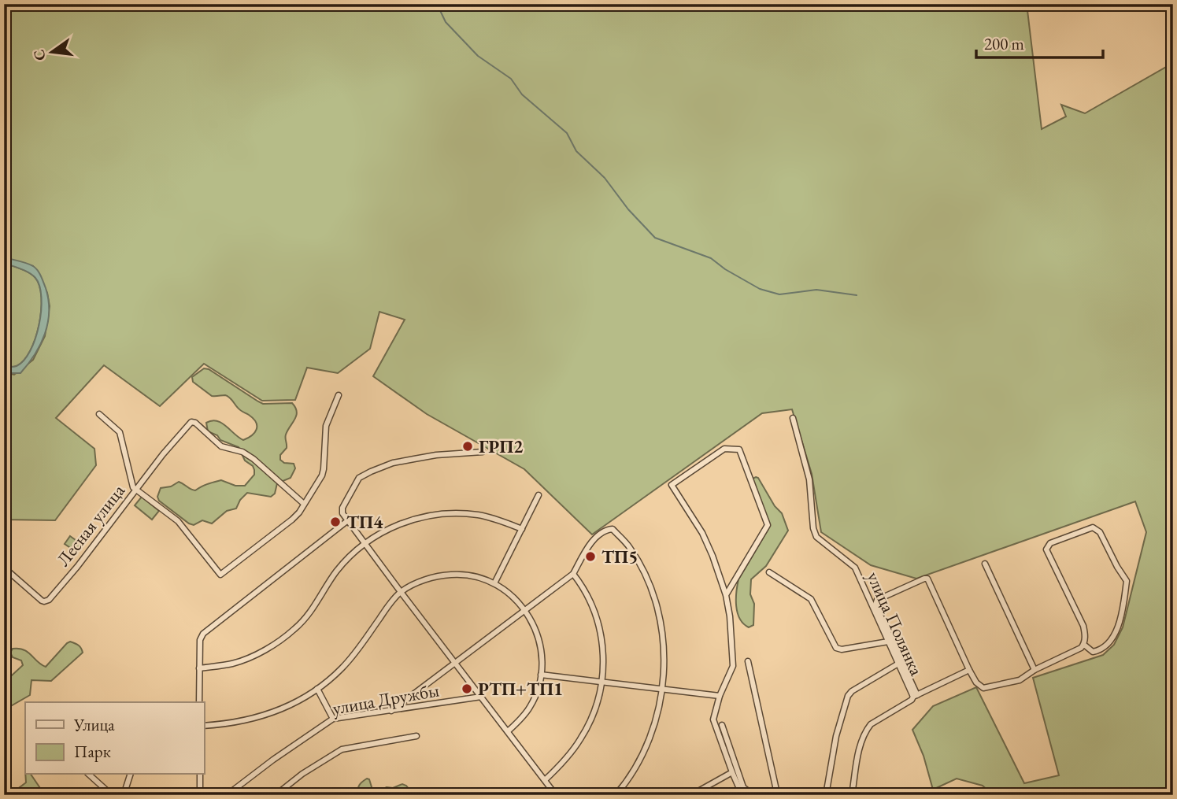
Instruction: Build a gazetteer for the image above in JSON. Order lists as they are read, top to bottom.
{
  "streets": {
    "street": ["Лесная улица", "улица Полянка", "улица Дружбы"]
  },
  "places": [
    "ГРП2",
    "ТП4",
    "ТП5",
    "РТП+ТП1"
  ],
  "legend": ["Улица", "Парк"],
  "scale_bar": "200 m",
  "north": "left"
}
